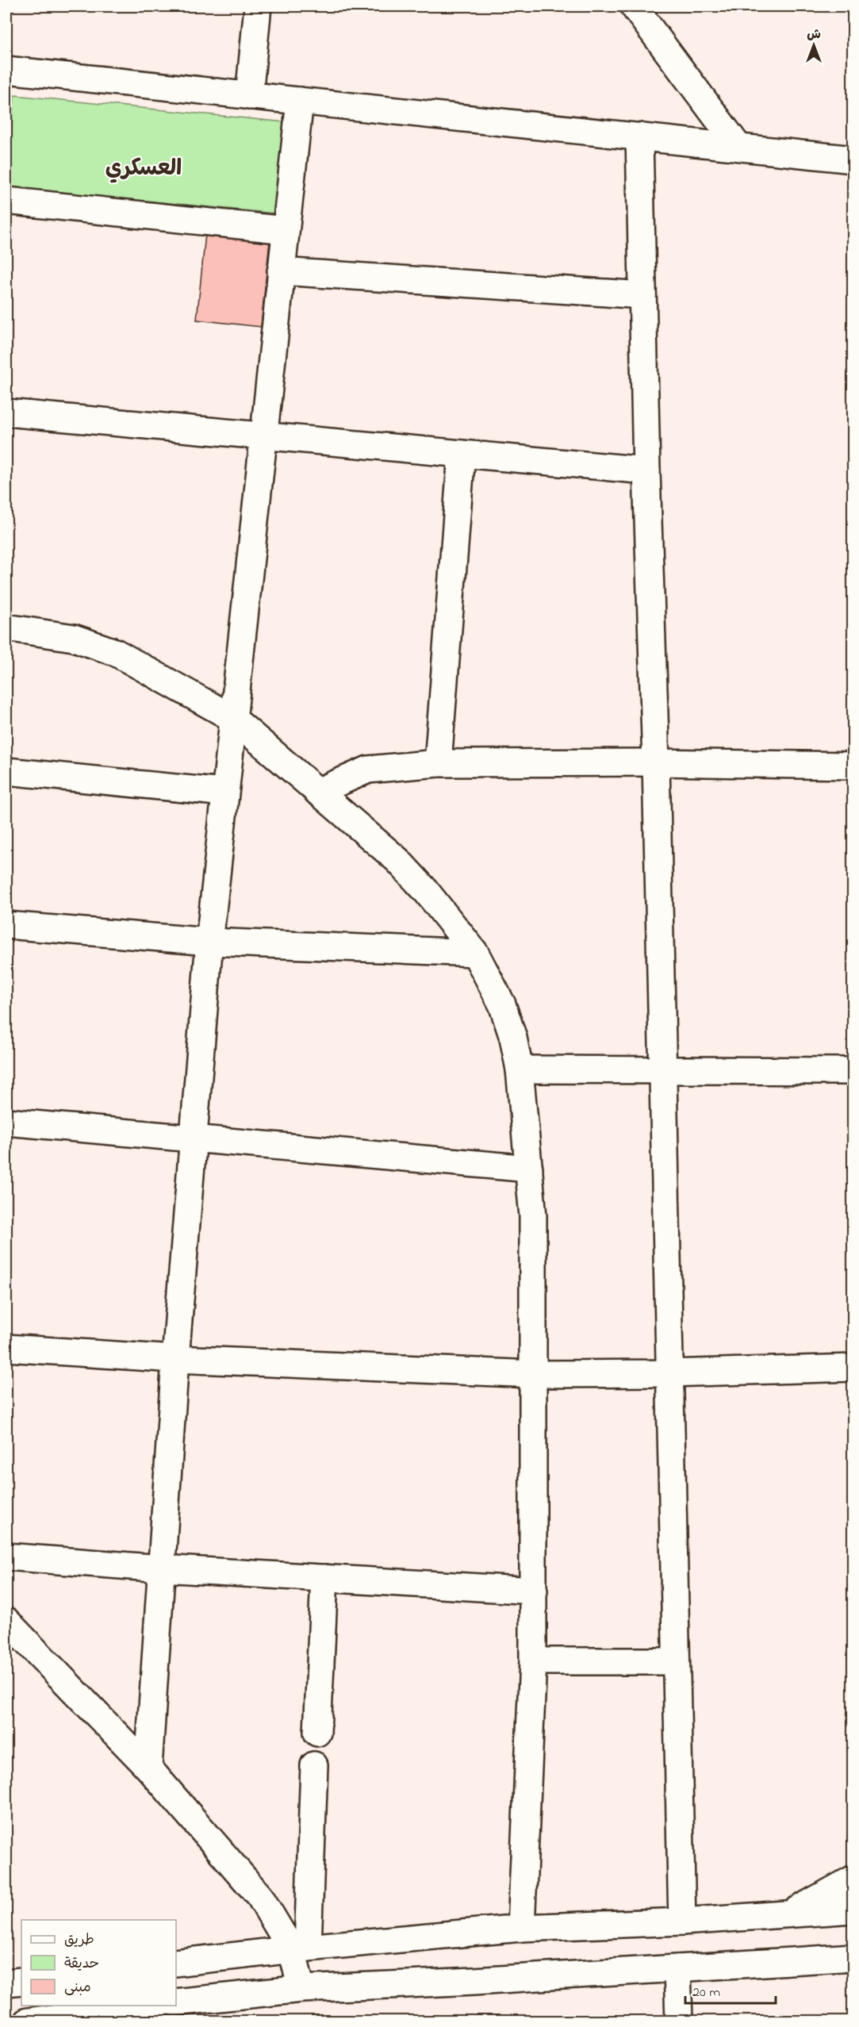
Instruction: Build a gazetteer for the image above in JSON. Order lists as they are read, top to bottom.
{
  "districts": ["العسكري"],
  "legend": ["طريق", "حديقة", "مبنى"],
  "scale_bar": "20 m",
  "north": "top"
}
